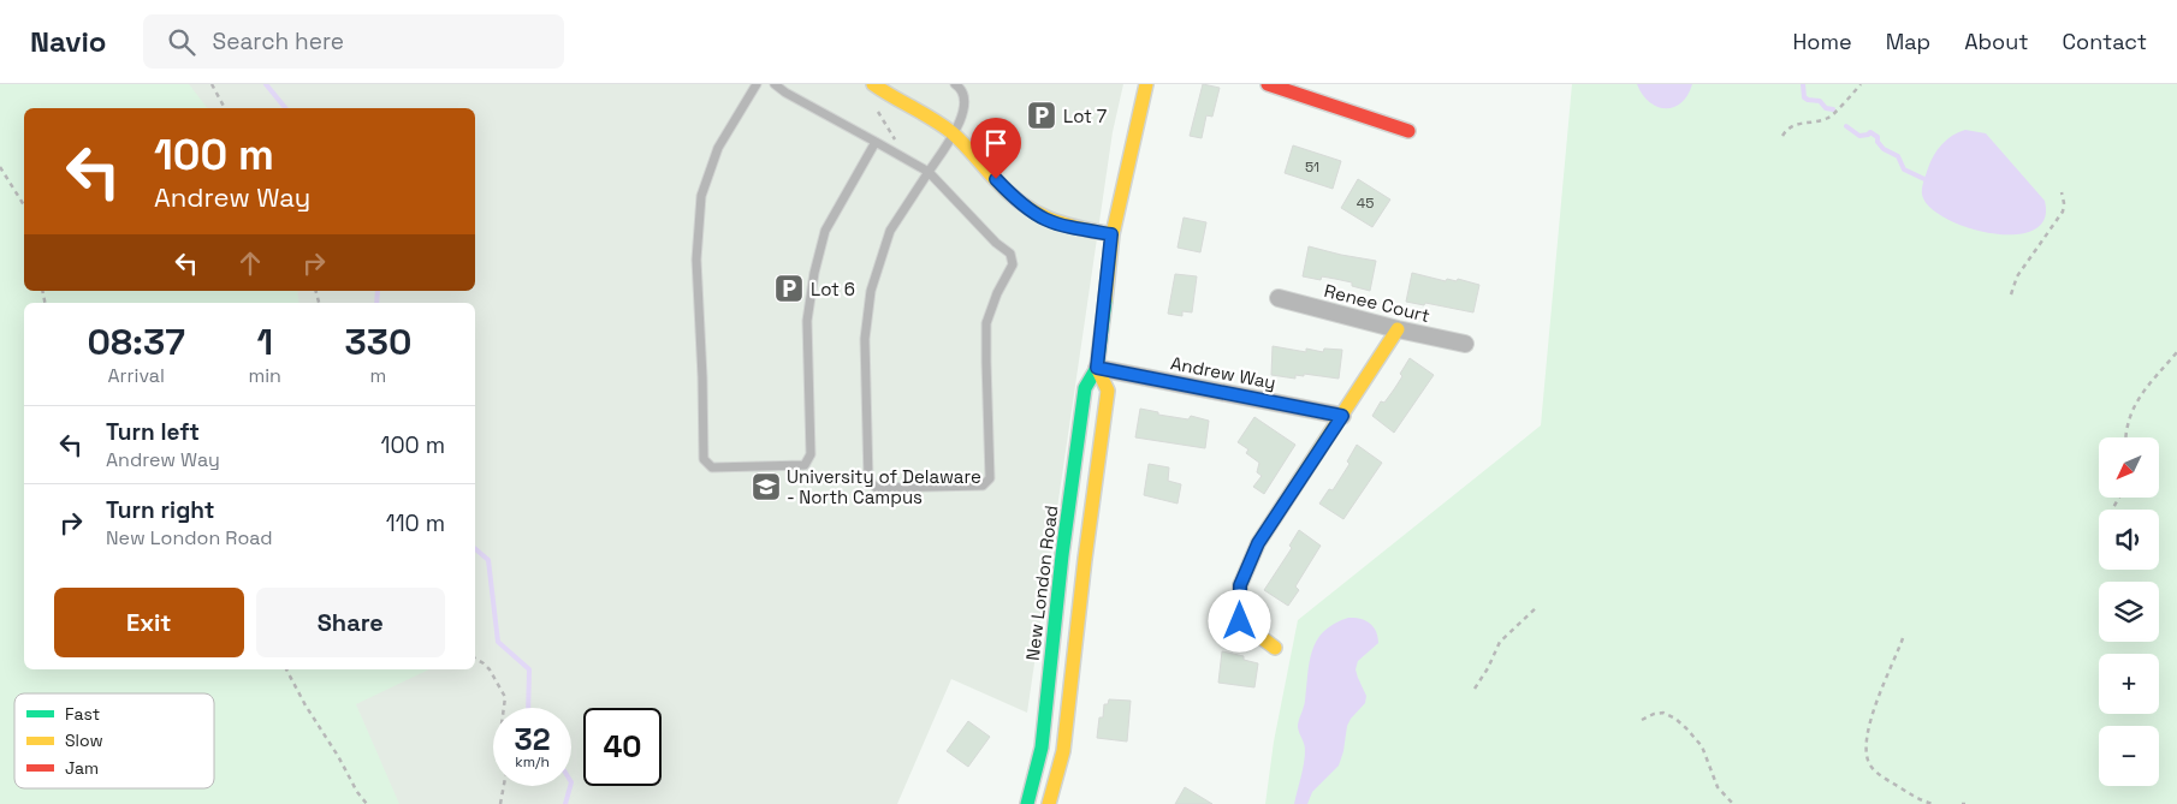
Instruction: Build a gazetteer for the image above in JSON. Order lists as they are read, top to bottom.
{
  "streets": {
    "main road": ["New London Road"],
    "street": ["Renee Court", "Andrew Way"]
  },
  "crossings": [
    ["Andrew Way", "New London Road"]
  ],
  "places": {
    "parking": ["Lot 7", "Lot 6"],
    "school or university": ["University of Delaware - North Campus"]
  },
  "house_numbers": ["51", "45"],
  "legend": ["Fast", "Slow", "Jam"],
  "north": "bottom left",
  "page": {
    "header": "Navio",
    "search": "Search here",
    "nav": [
      "Home",
      "Map",
      "About",
      "Contact"
    ],
    "turn": ["100 m", "Andrew Way"],
    "eta": [
      "08:37",
      "Arrival",
      "1",
      "min",
      "330",
      "m"
    ],
    "list": [
      {
        "name": "Turn left",
        "note": "Andrew Way",
        "value": "100 m"
      },
      {
        "name": "Turn right",
        "note": "New London Road",
        "value": "110 m"
      }
    ],
    "map_buttons": ["+", "−"],
    "buttons": ["Exit", "Share"],
    "speed": "32 km/h",
    "limit": "40"
  }
}
